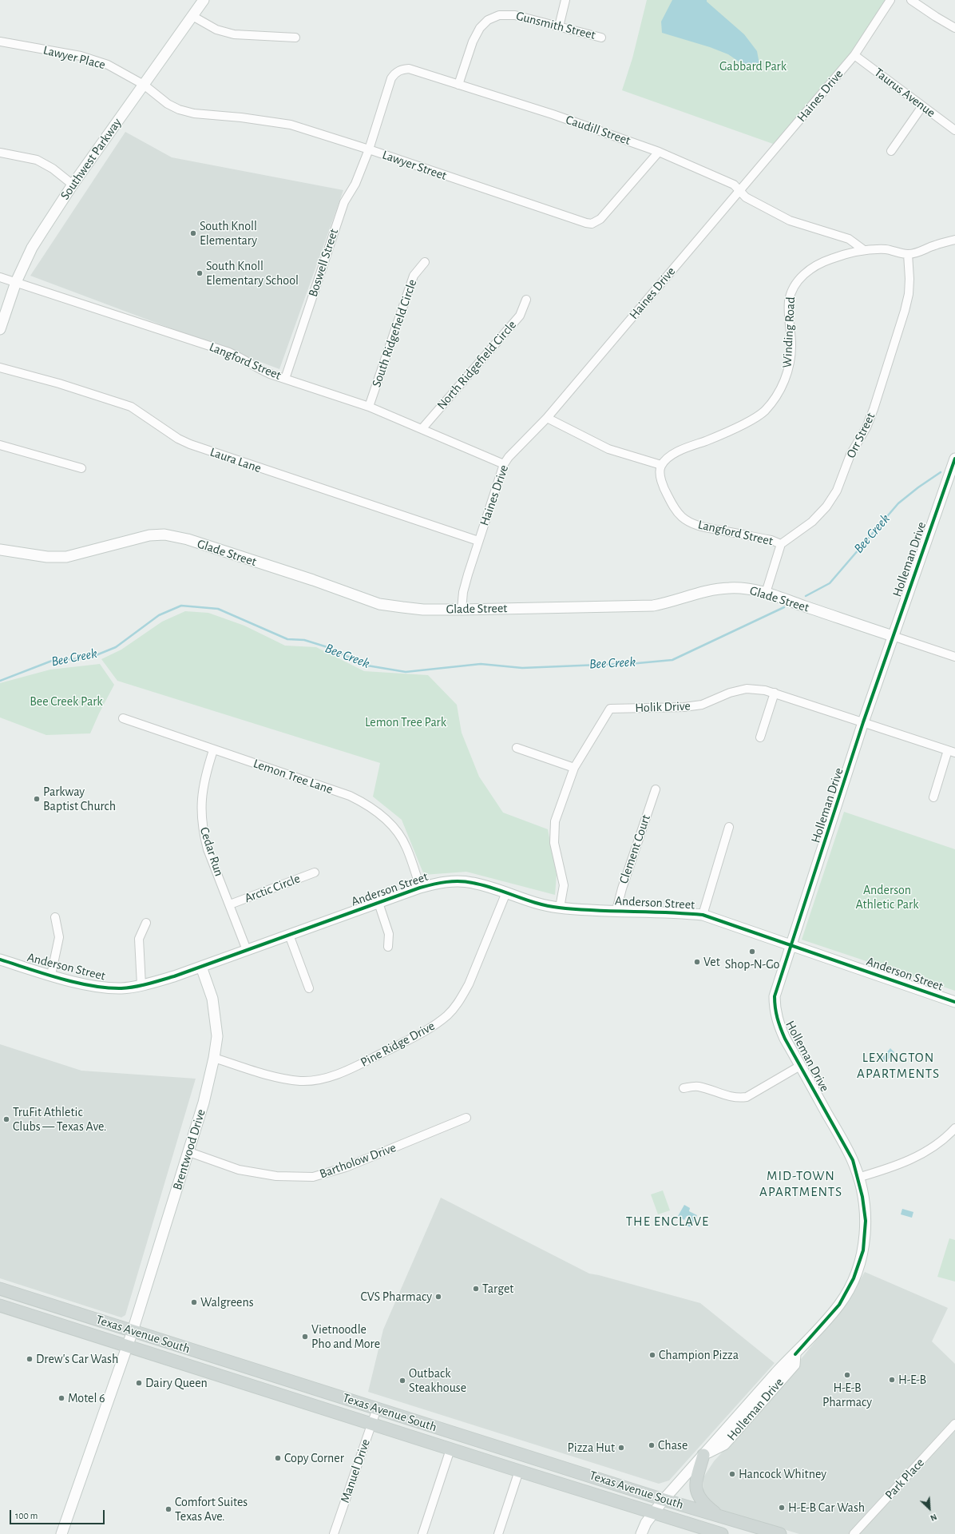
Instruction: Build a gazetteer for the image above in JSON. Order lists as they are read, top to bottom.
{
  "streets": {
    "main road": ["Texas Avenue South"],
    "street": [
      "Gunsmith Street",
      "Lawyer Place",
      "Taurus Avenue",
      "Haines Drive",
      "Caudill Street",
      "Southwest Parkway",
      "Lawyer Street",
      "Boswell Street",
      "Winding Road",
      "South Ridgefield Circle",
      "Langford Street",
      "North Ridgefield Circle",
      "Orr Street",
      "Laura Lane",
      "Glade Street",
      "Holleman Drive",
      "Holik Drive",
      "Lemon Tree Lane",
      "Clement Court",
      "Cedar Run",
      "Arctic Circle",
      "Anderson Street",
      "Pine Ridge Drive",
      "Brentwood Drive",
      "Bartholow Drive",
      "Manuel Drive",
      "Park Place"
    ]
  },
  "crossings": [
    ["Gunsmith Street", "Caudill Street"],
    ["Lawyer Place", "Southwest Parkway"],
    ["Lawyer Place", "Lawyer Street"],
    ["Taurus Avenue", "Haines Drive"],
    ["Haines Drive", "Caudill Street"],
    ["Haines Drive", "Langford Street"],
    ["Haines Drive", "Laura Lane"],
    ["Haines Drive", "Glade Street"],
    ["Caudill Street", "Lawyer Street"],
    ["Caudill Street", "Boswell Street"],
    ["Caudill Street", "Winding Road"],
    ["Southwest Parkway", "Lawyer Street"],
    ["Southwest Parkway", "Langford Street"],
    ["Lawyer Street", "Boswell Street"],
    ["Boswell Street", "Langford Street"],
    ["Winding Road", "Langford Street"],
    ["Winding Road", "Orr Street"],
    ["South Ridgefield Circle", "Langford Street"],
    ["Langford Street", "North Ridgefield Circle"],
    ["Langford Street", "Orr Street"],
    ["Glade Street", "Holleman Drive"],
    ["Holleman Drive", "Holik Drive"],
    ["Holleman Drive", "Anderson Street"],
    ["Holleman Drive", "Texas Avenue South"],
    ["Holik Drive", "Anderson Street"],
    ["Lemon Tree Lane", "Cedar Run"],
    ["Lemon Tree Lane", "Anderson Street"],
    ["Clement Court", "Anderson Street"],
    ["Cedar Run", "Arctic Circle"],
    ["Cedar Run", "Anderson Street"],
    ["Anderson Street", "Pine Ridge Drive"],
    ["Anderson Street", "Brentwood Drive"],
    ["Pine Ridge Drive", "Brentwood Drive"],
    ["Brentwood Drive", "Bartholow Drive"],
    ["Brentwood Drive", "Texas Avenue South"],
    ["Texas Avenue South", "Manuel Drive"]
  ],
  "districts": ["LEXINGTON APARTMENTS", "MID-TOWN APARTMENTS", "THE ENCLAVE"],
  "water": ["Bee Creek"],
  "parks": [
    "Gabbard Park",
    "Bee Creek Park",
    "Lemon Tree Park",
    "Anderson Athletic Park"
  ],
  "places": [
    "South Knoll Elementary",
    "South Knoll Elementary School",
    "Parkway Baptist Church",
    "Shop-N-Go",
    "Vet",
    "TruFit Athletic Clubs — Texas Ave.",
    "Target",
    "CVS Pharmacy",
    "Walgreens",
    "Vietnoodle Pho and More",
    "Champion Pizza",
    "Drew's Car Wash",
    "H-E-B Pharmacy",
    "H-E-B",
    "Outback Steakhouse",
    "Dairy Queen",
    "Motel 6",
    "Chase",
    "Pizza Hut",
    "Copy Corner",
    "Hancock Whitney",
    "H-E-B Car Wash",
    "Comfort Suites Texas Ave."
  ],
  "scale_bar": "100 m",
  "north": "bottom right"
}
